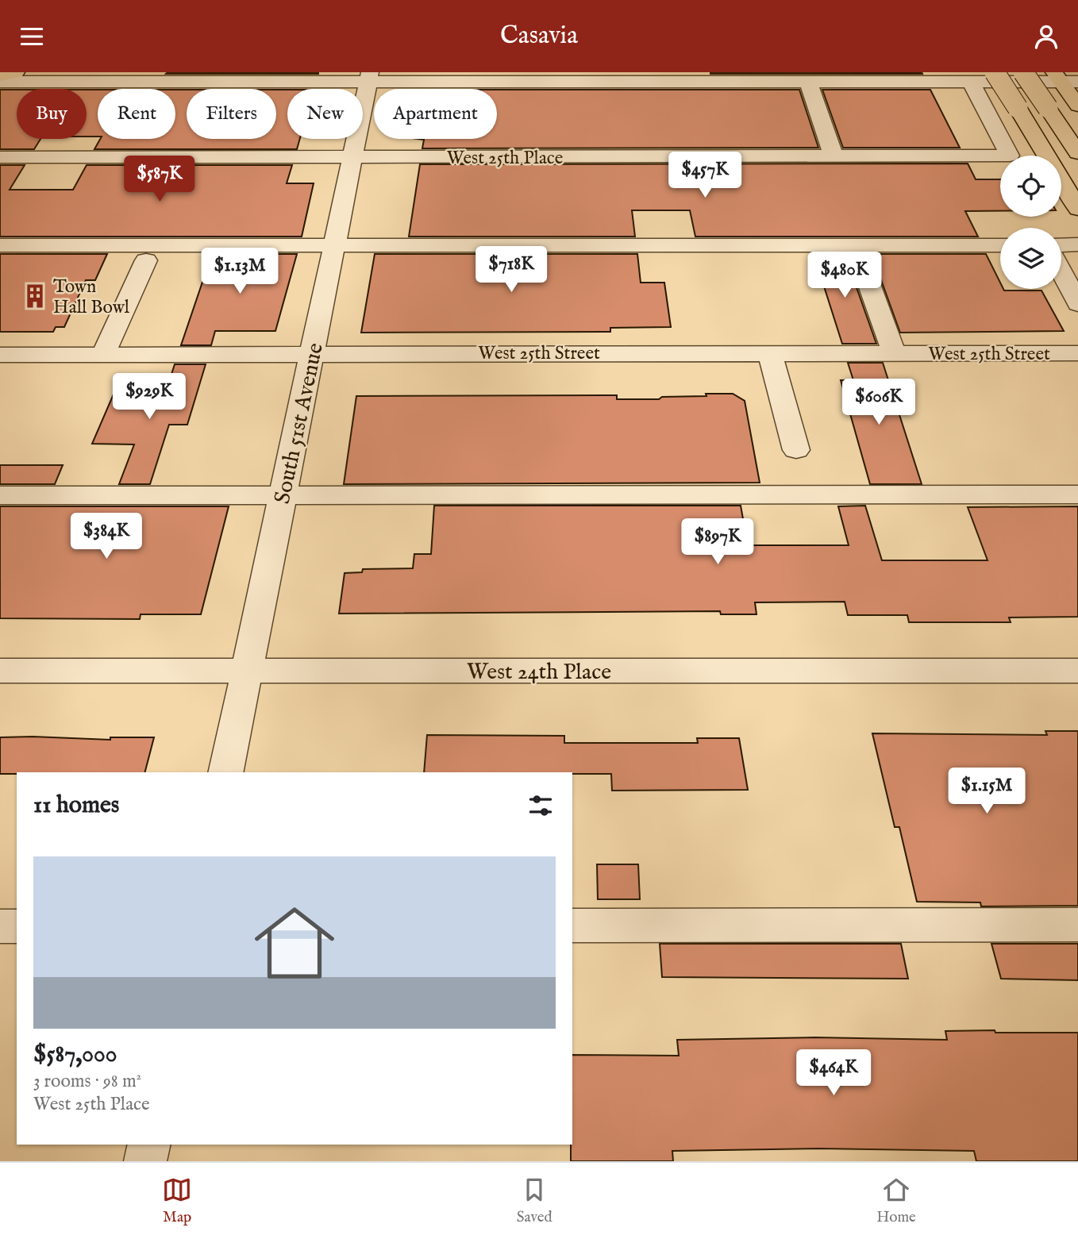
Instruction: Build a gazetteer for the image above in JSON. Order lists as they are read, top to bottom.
{
  "streets": {
    "street": [
      "West 25th Place",
      "West 25th Street",
      "South 51st Avenue",
      "West 24th Place"
    ]
  },
  "crossings": [
    ["West 25th Place", "South 51st Avenue"],
    ["West 25th Street", "South 51st Avenue"],
    ["South 51st Avenue", "West 24th Place"]
  ],
  "places": {
    "building": ["Town Hall Bowl"]
  },
  "page": {
    "header": "Casavia",
    "chip": [
      "Buy",
      "Rent",
      "Filters",
      "New",
      "Apartment"
    ],
    "price": [
      "$457K",
      "$587K",
      "$718K",
      "$1.13M",
      "$480K",
      "$929K",
      "$606K",
      "$384K",
      "$897K",
      "$1.15M",
      "$464K"
    ],
    "heading": "11 homes",
    "list": [
      {
        "name": "$587,000",
        "note": "3 rooms · 98 m² · West 25th Place"
      }
    ],
    "tabs": ["Map", "Saved", "Home"]
  }
}
